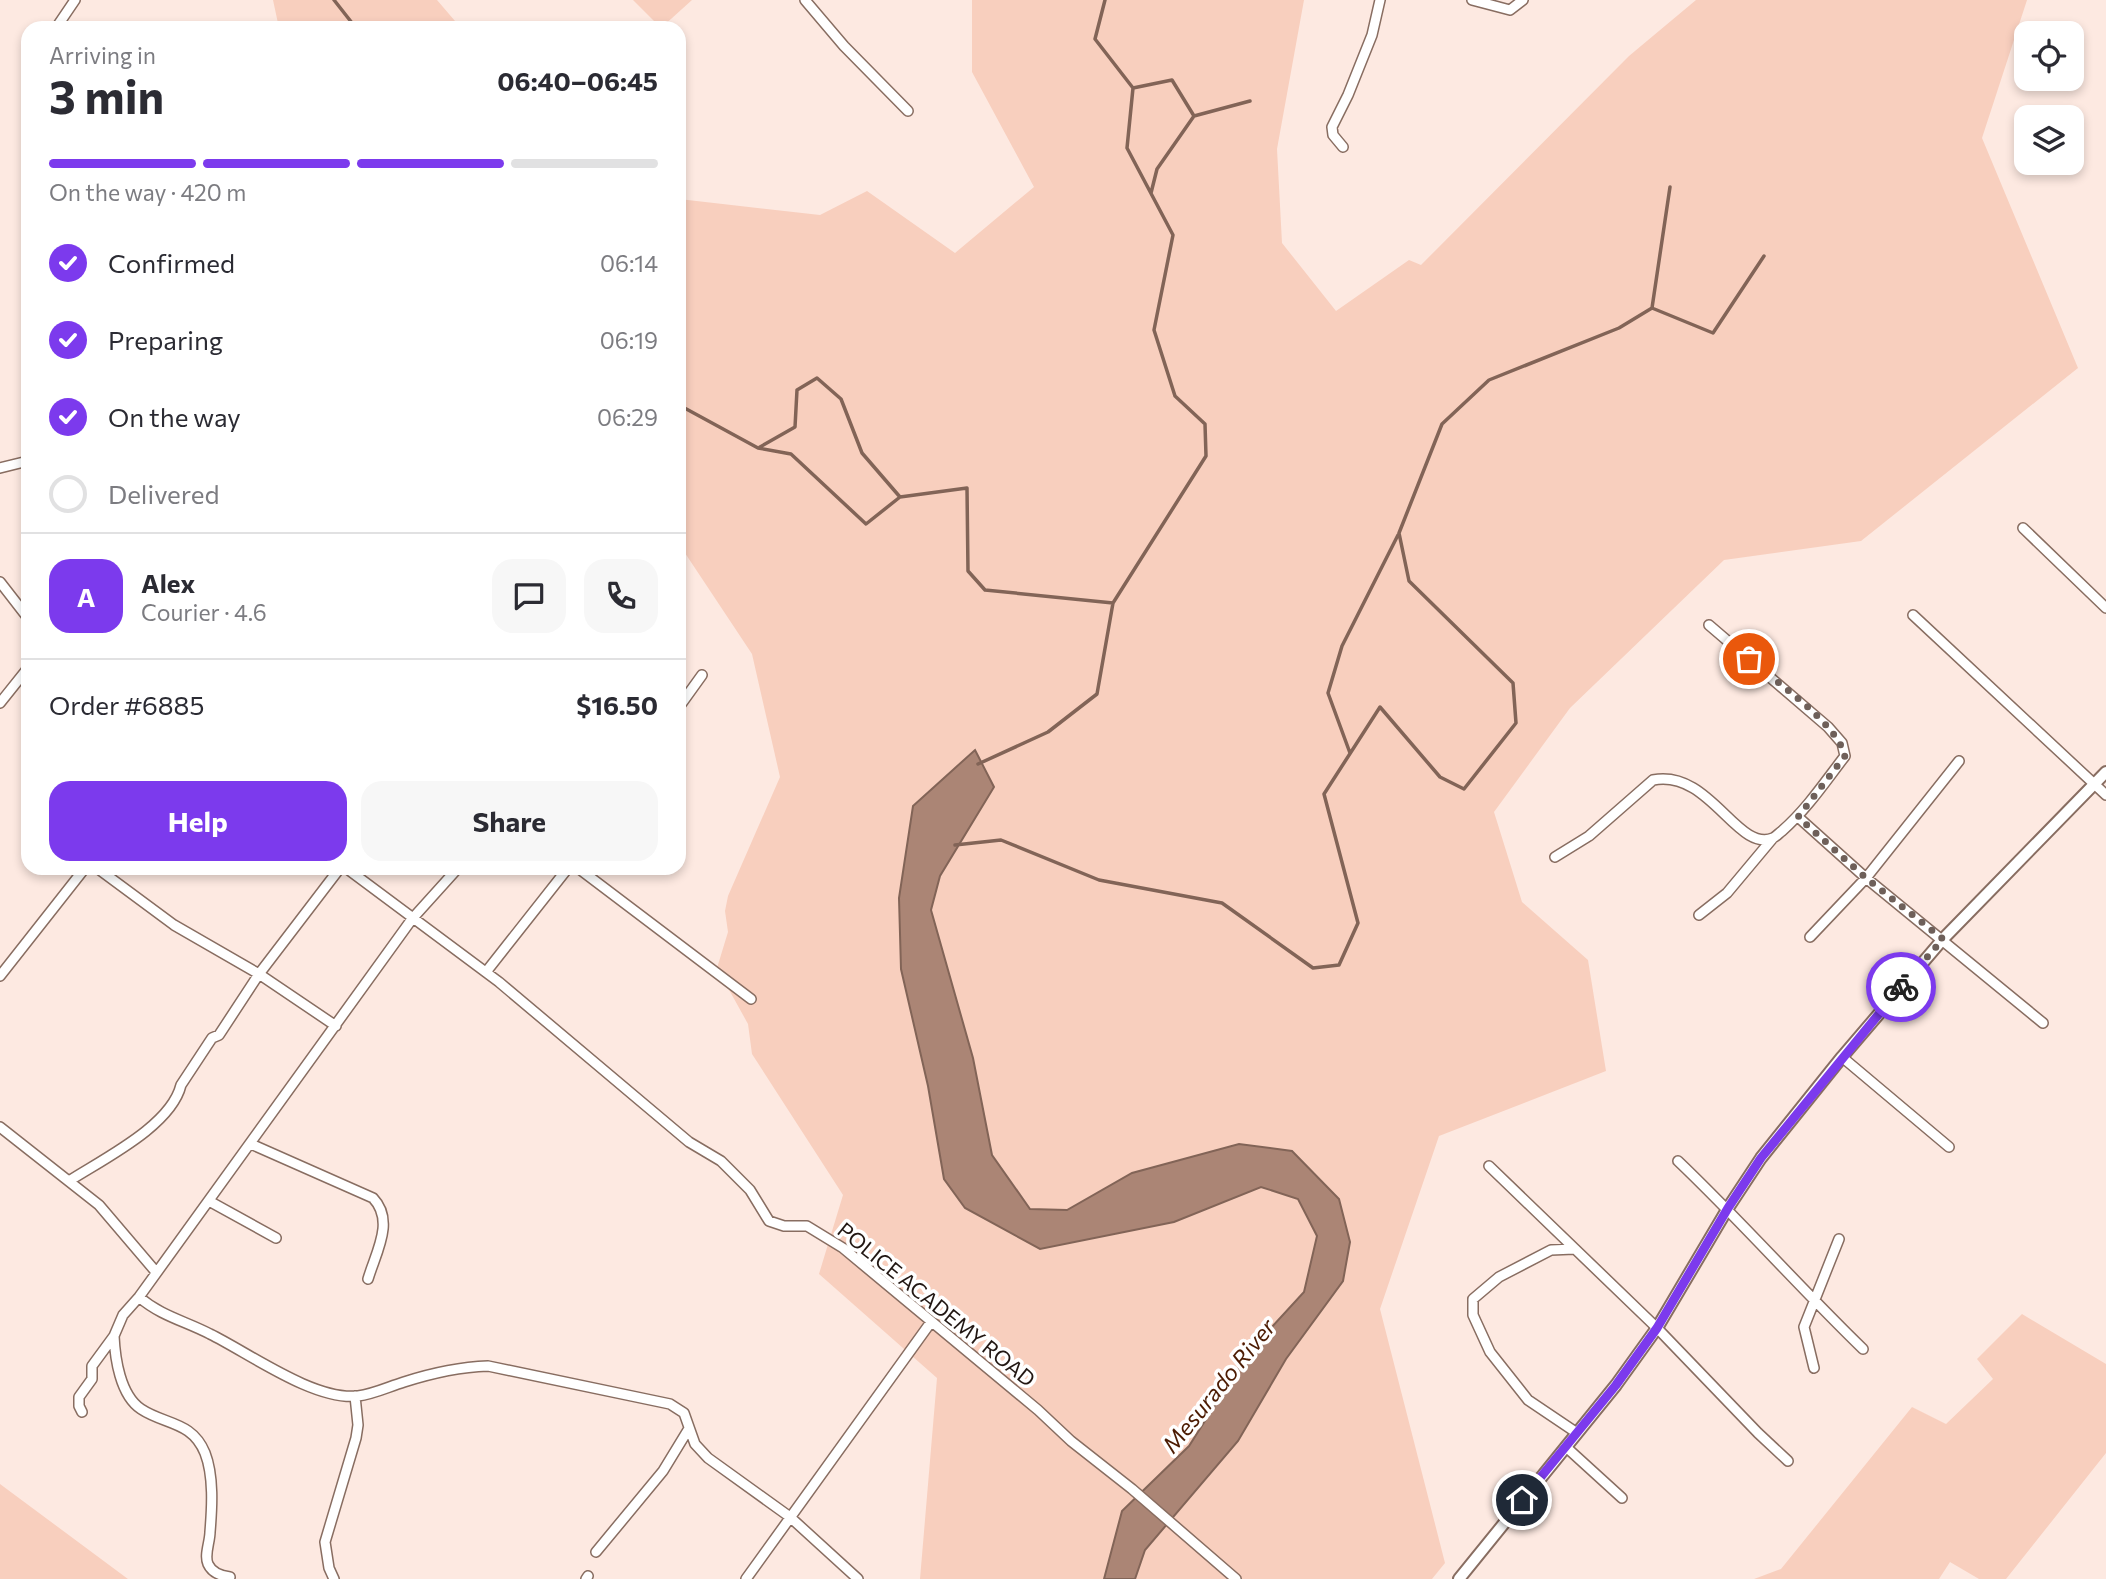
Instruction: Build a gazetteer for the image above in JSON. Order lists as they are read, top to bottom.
{
  "streets": {
    "street": ["POLICE ACADEMY ROAD"]
  },
  "water": ["Mesurado River"],
  "page": {
    "heading": ["3 min", "Arriving in", "06:40–06:45"],
    "panel": [
      "Alex",
      "Courier · 4.6",
      "Order #6885",
      "$16.50"
    ],
    "bar": "On the way · 420 m",
    "list": [
      ["Confirmed", "06:14"],
      ["Preparing", "06:19"],
      ["On the way", "06:29"],
      "Delivered"
    ],
    "round": "A",
    "buttons": ["Help", "Share"]
  }
}
